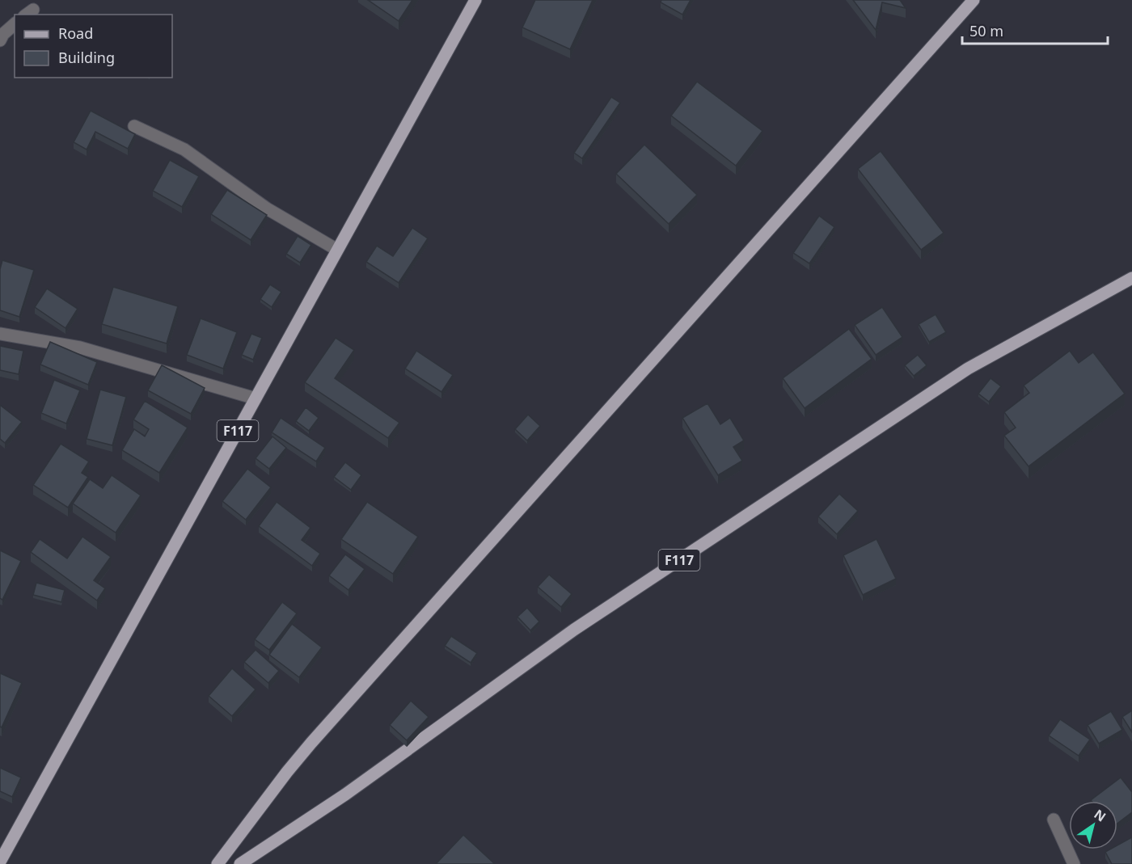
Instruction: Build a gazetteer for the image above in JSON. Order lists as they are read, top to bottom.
{
  "streets": {
    "main road": ["F117"]
  },
  "legend": ["Road", "Building"],
  "scale_bar": "50 m",
  "north": "top right"
}
